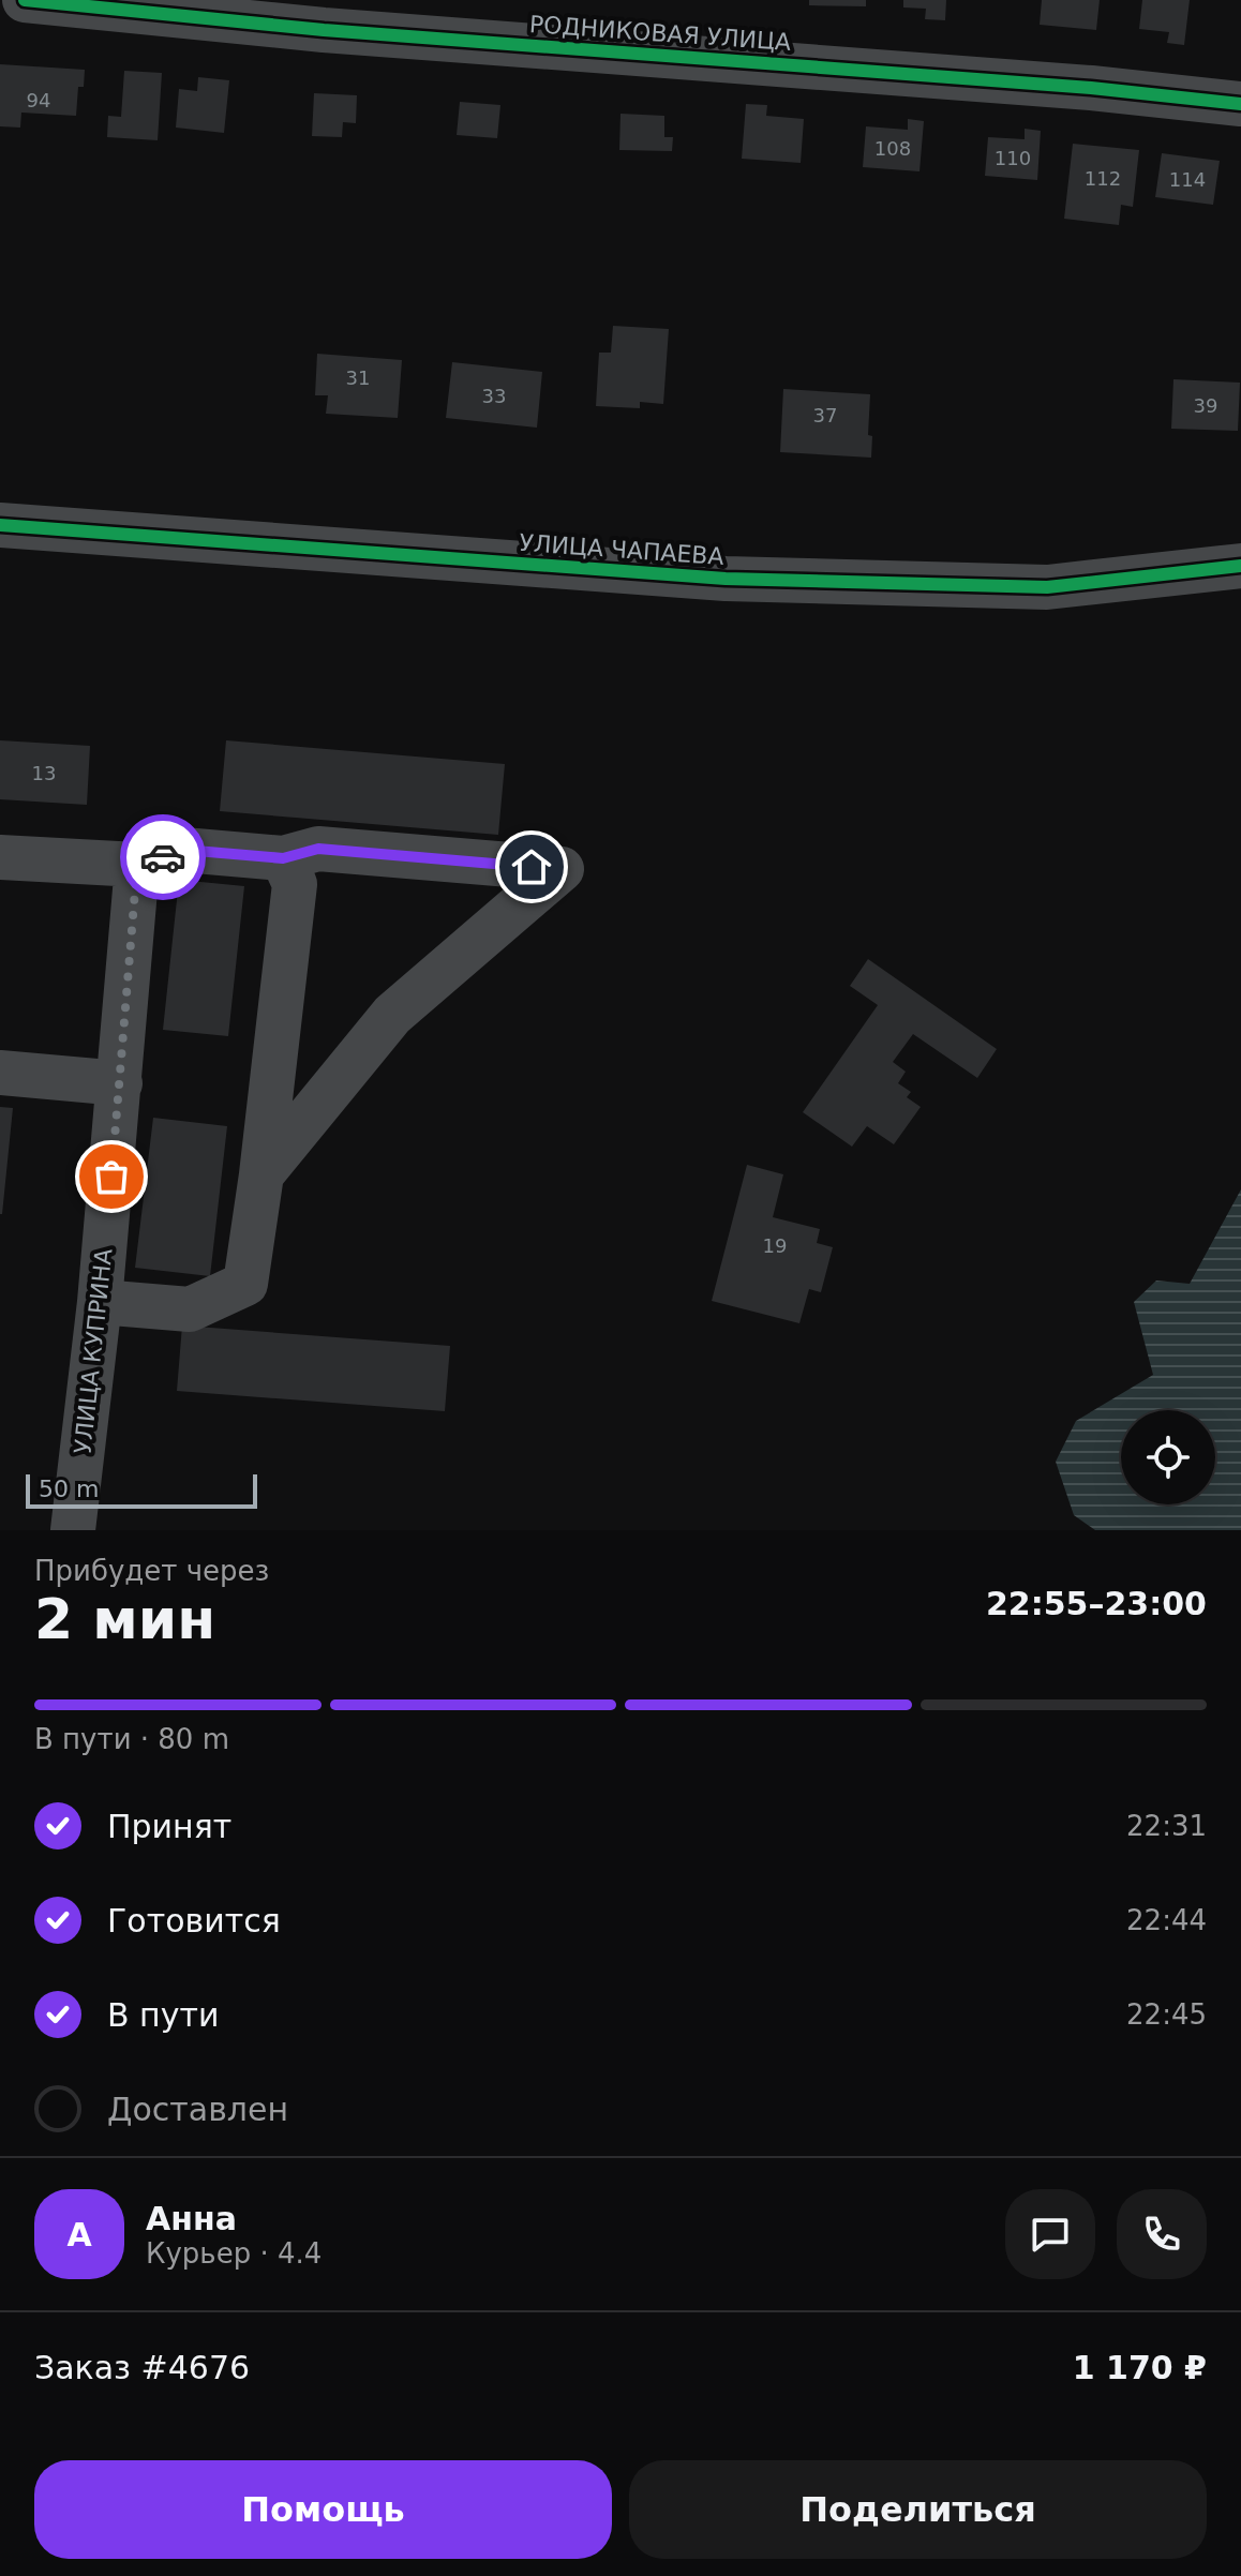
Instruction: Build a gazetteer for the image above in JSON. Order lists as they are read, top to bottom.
{
  "streets": {
    "street": ["РОДНИКОВАЯ УЛИЦА", "УЛИЦА ЧАПАЕВА", "УЛИЦА КУПРИНА"]
  },
  "house_numbers": [
    "94",
    "108",
    "110",
    "112",
    "114",
    "31",
    "33",
    "39",
    "37",
    "13",
    "19"
  ],
  "scale_bar": "50 m",
  "page": {
    "scale": "50 m",
    "heading": ["2 мин", "Прибудет через", "22:55–23:00"],
    "panel": [
      "Анна",
      "Курьер · 4.4",
      "Заказ #4676",
      "1 170 ₽"
    ],
    "bar": "В пути · 80 m",
    "list": [
      ["Принят", "22:31"],
      ["Готовится", "22:44"],
      ["В пути", "22:45"],
      "Доставлен"
    ],
    "round": "А",
    "buttons": ["Помощь", "Поделиться"]
  }
}
